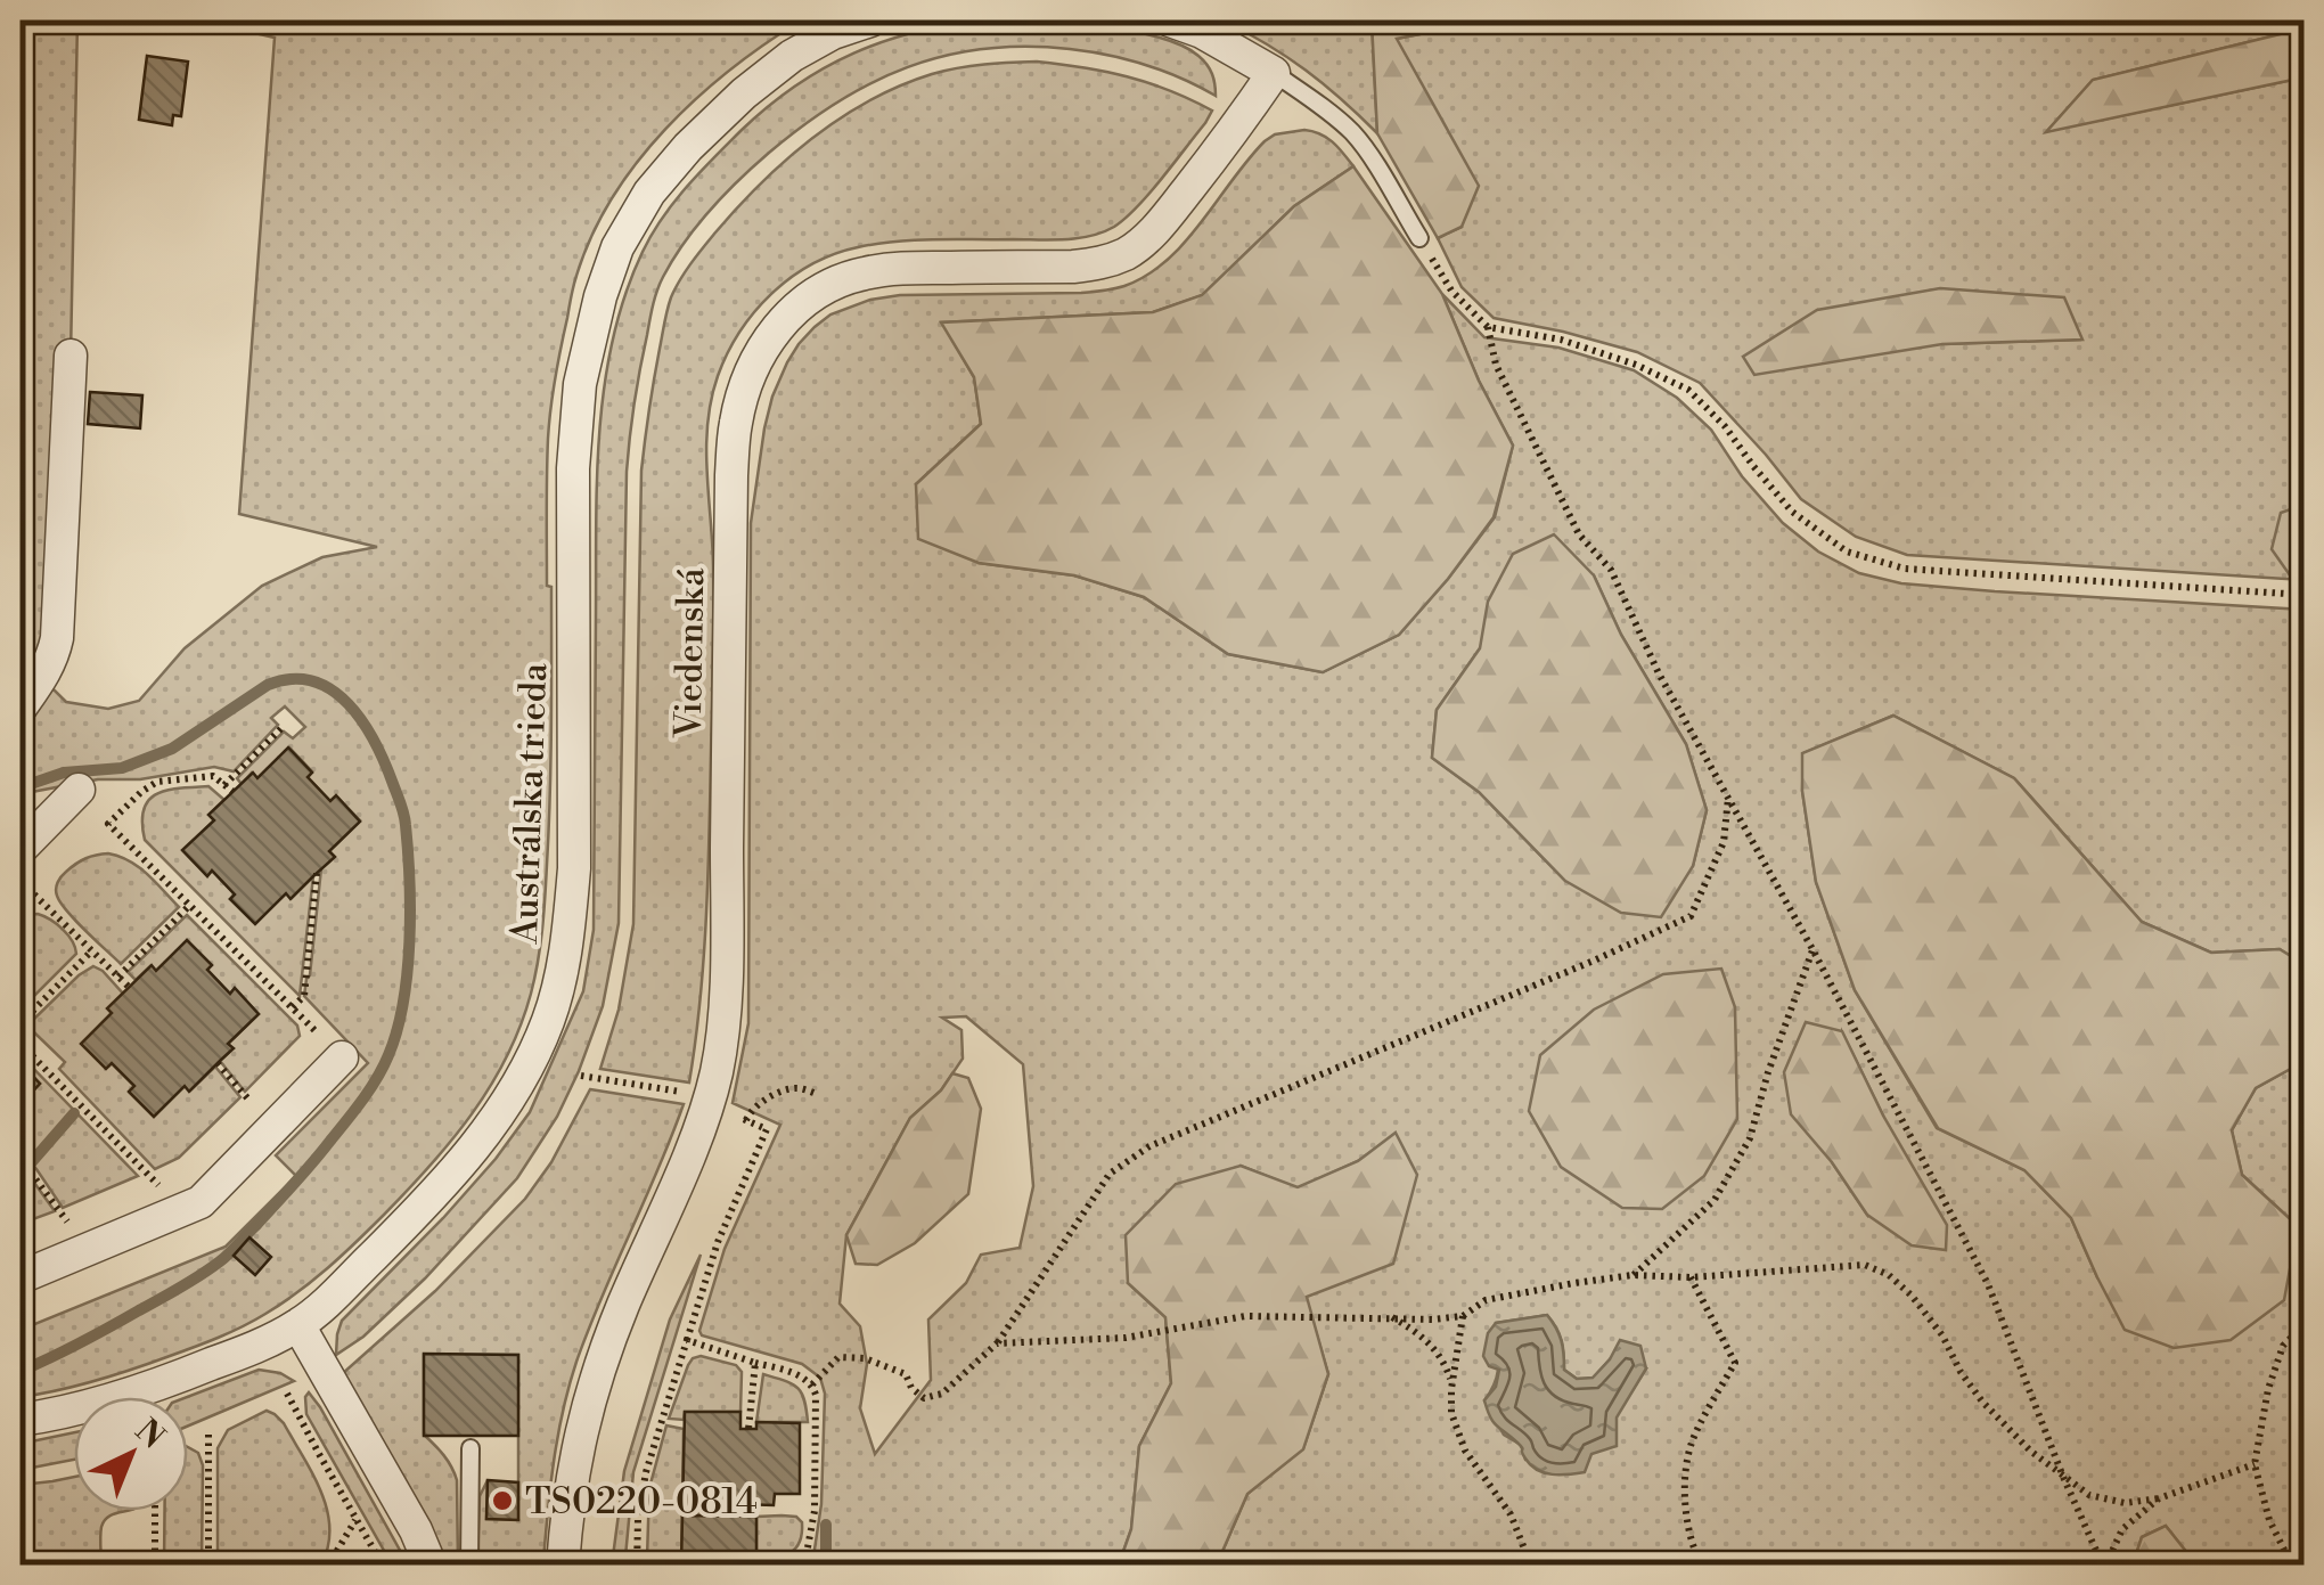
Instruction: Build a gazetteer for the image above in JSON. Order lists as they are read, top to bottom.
{
  "streets": {
    "street": ["Viedenská", "Austrálska trieda"]
  },
  "places": ["TS0220-0814"],
  "north": "top right"
}
